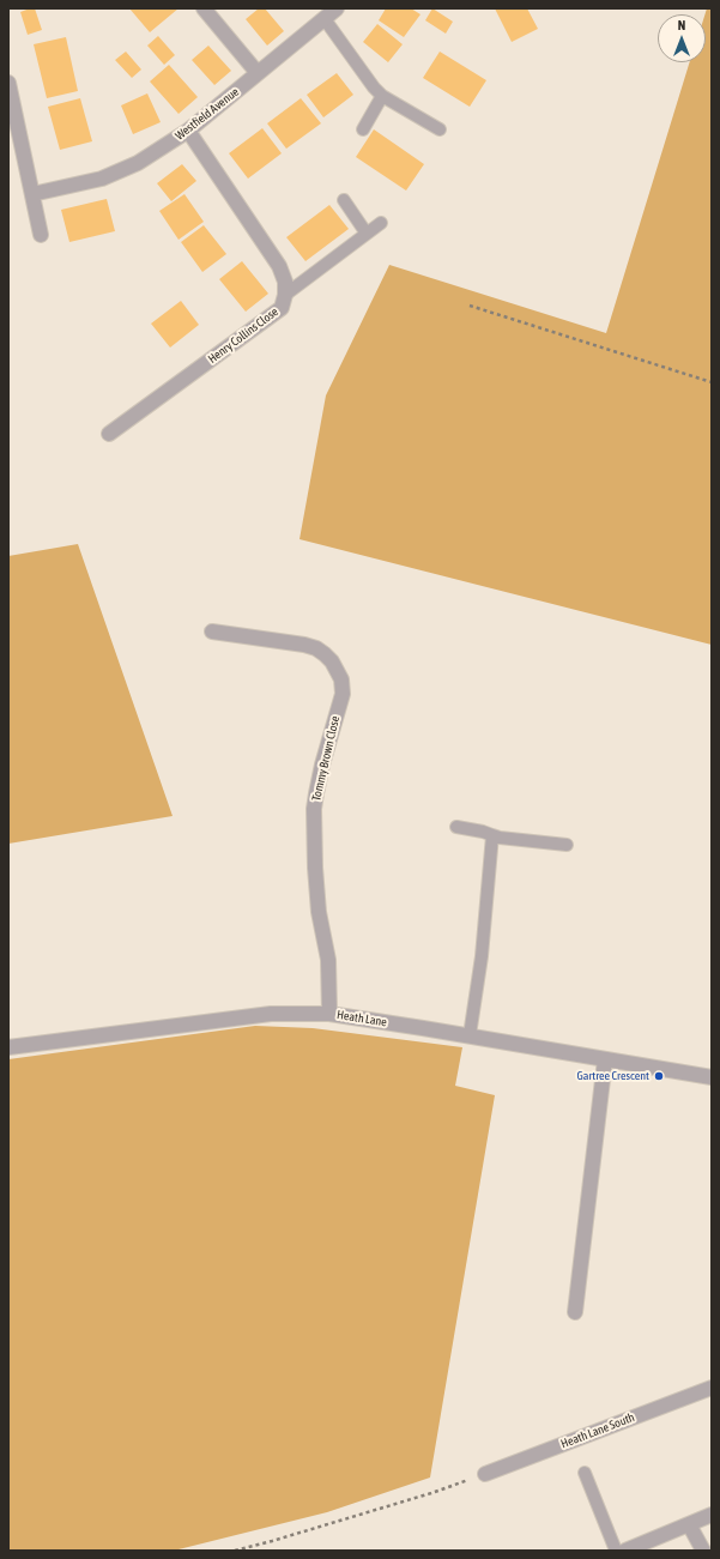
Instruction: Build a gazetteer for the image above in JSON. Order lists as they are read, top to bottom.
{
  "streets": {
    "street": [
      "Westfield Avenue",
      "Henry Collins Close",
      "Tommy Brown Close",
      "Heath Lane",
      "Heath Lane South"
    ]
  },
  "crossings": [
    ["Westfield Avenue", "Henry Collins Close"],
    ["Tommy Brown Close", "Heath Lane"]
  ],
  "places": ["Gartree Crescent"],
  "north": "top"
}
